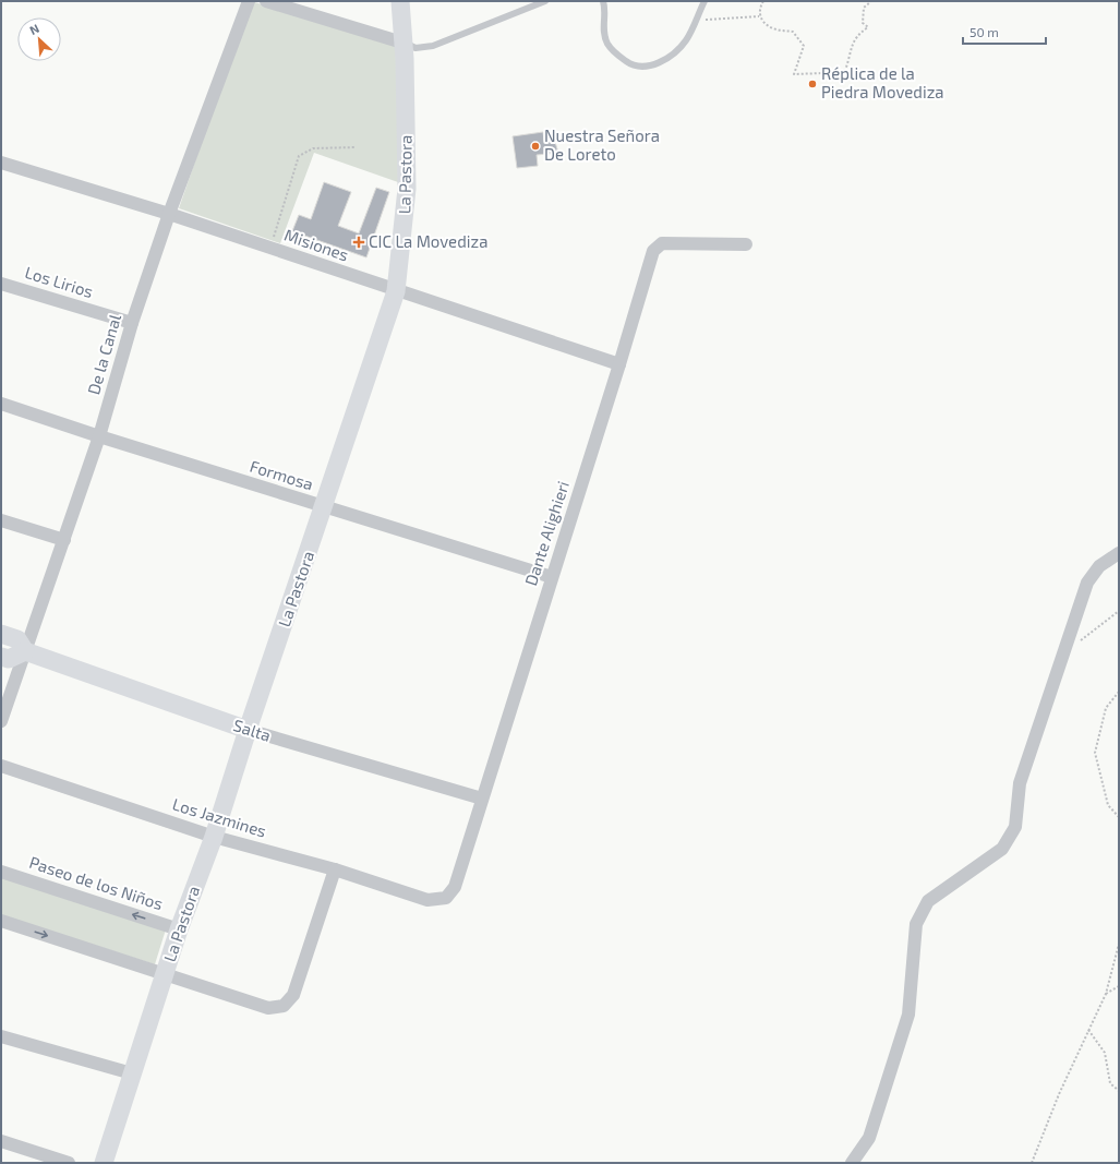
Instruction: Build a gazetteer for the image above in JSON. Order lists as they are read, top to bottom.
{
  "streets": {
    "street": [
      "La Pastora",
      "Misiones",
      "Los Lirios",
      "De la Canal",
      "Formosa",
      "Dante Alighieri",
      "Salta",
      "Los Jazmines",
      "Paseo de los Niños"
    ]
  },
  "crossings": [
    ["La Pastora", "Misiones"],
    ["La Pastora", "Formosa"],
    ["La Pastora", "Salta"],
    ["La Pastora", "Los Jazmines"],
    ["La Pastora", "Paseo de los Niños"],
    ["Misiones", "De la Canal"],
    ["Misiones", "Dante Alighieri"],
    ["Los Lirios", "De la Canal"],
    ["De la Canal", "Formosa"],
    ["De la Canal", "Salta"],
    ["Formosa", "Dante Alighieri"],
    ["Dante Alighieri", "Salta"],
    ["Dante Alighieri", "Los Jazmines"]
  ],
  "places": {
    "other": ["Réplica de la Piedra Movediza", "Nuestra Señora De Loreto"],
    "health": ["CIC La Movediza"]
  },
  "scale_bar": "50 m",
  "north": "top left"
}
